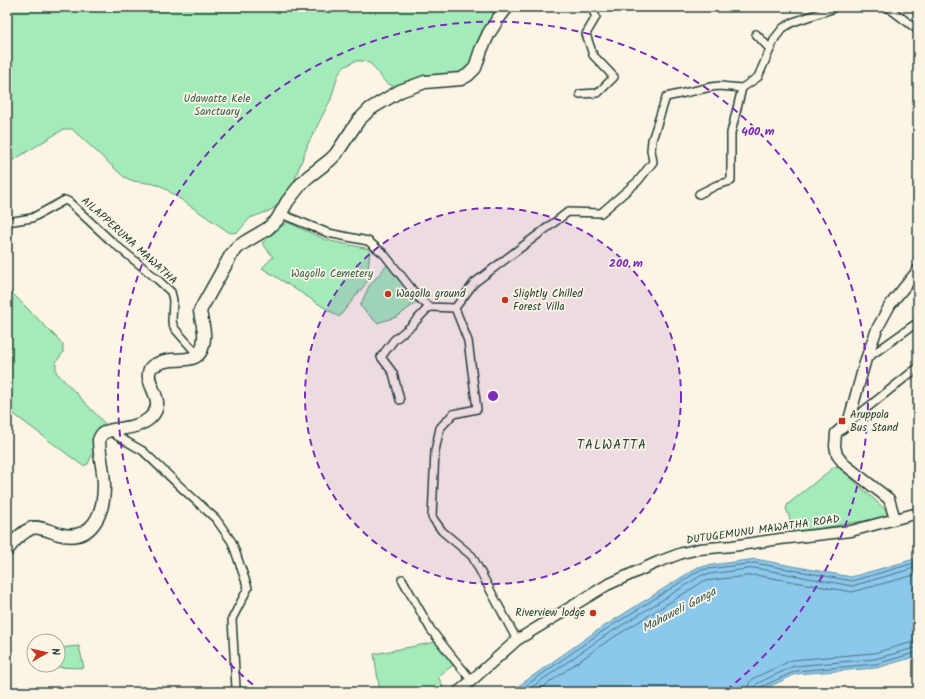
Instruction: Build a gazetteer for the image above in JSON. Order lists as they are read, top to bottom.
{
  "streets": {
    "street": ["AILAPPERUMA MAWATHA", "DUTUGEMUNU MAWATHA ROAD"]
  },
  "districts": ["TALWATTA"],
  "water": ["Mahaweli Ganga"],
  "parks": ["Udawatte Kele Sanctuary", "Wagolla Cemetery"],
  "places": {
    "other": ["Wagolla ground", "Slightly Chilled Forest Villa", "Riverview lodge"],
    "transit": ["Aruppola Bus Stand"]
  },
  "north": "right",
  "rings": ["400 m", "200 m"]
}
